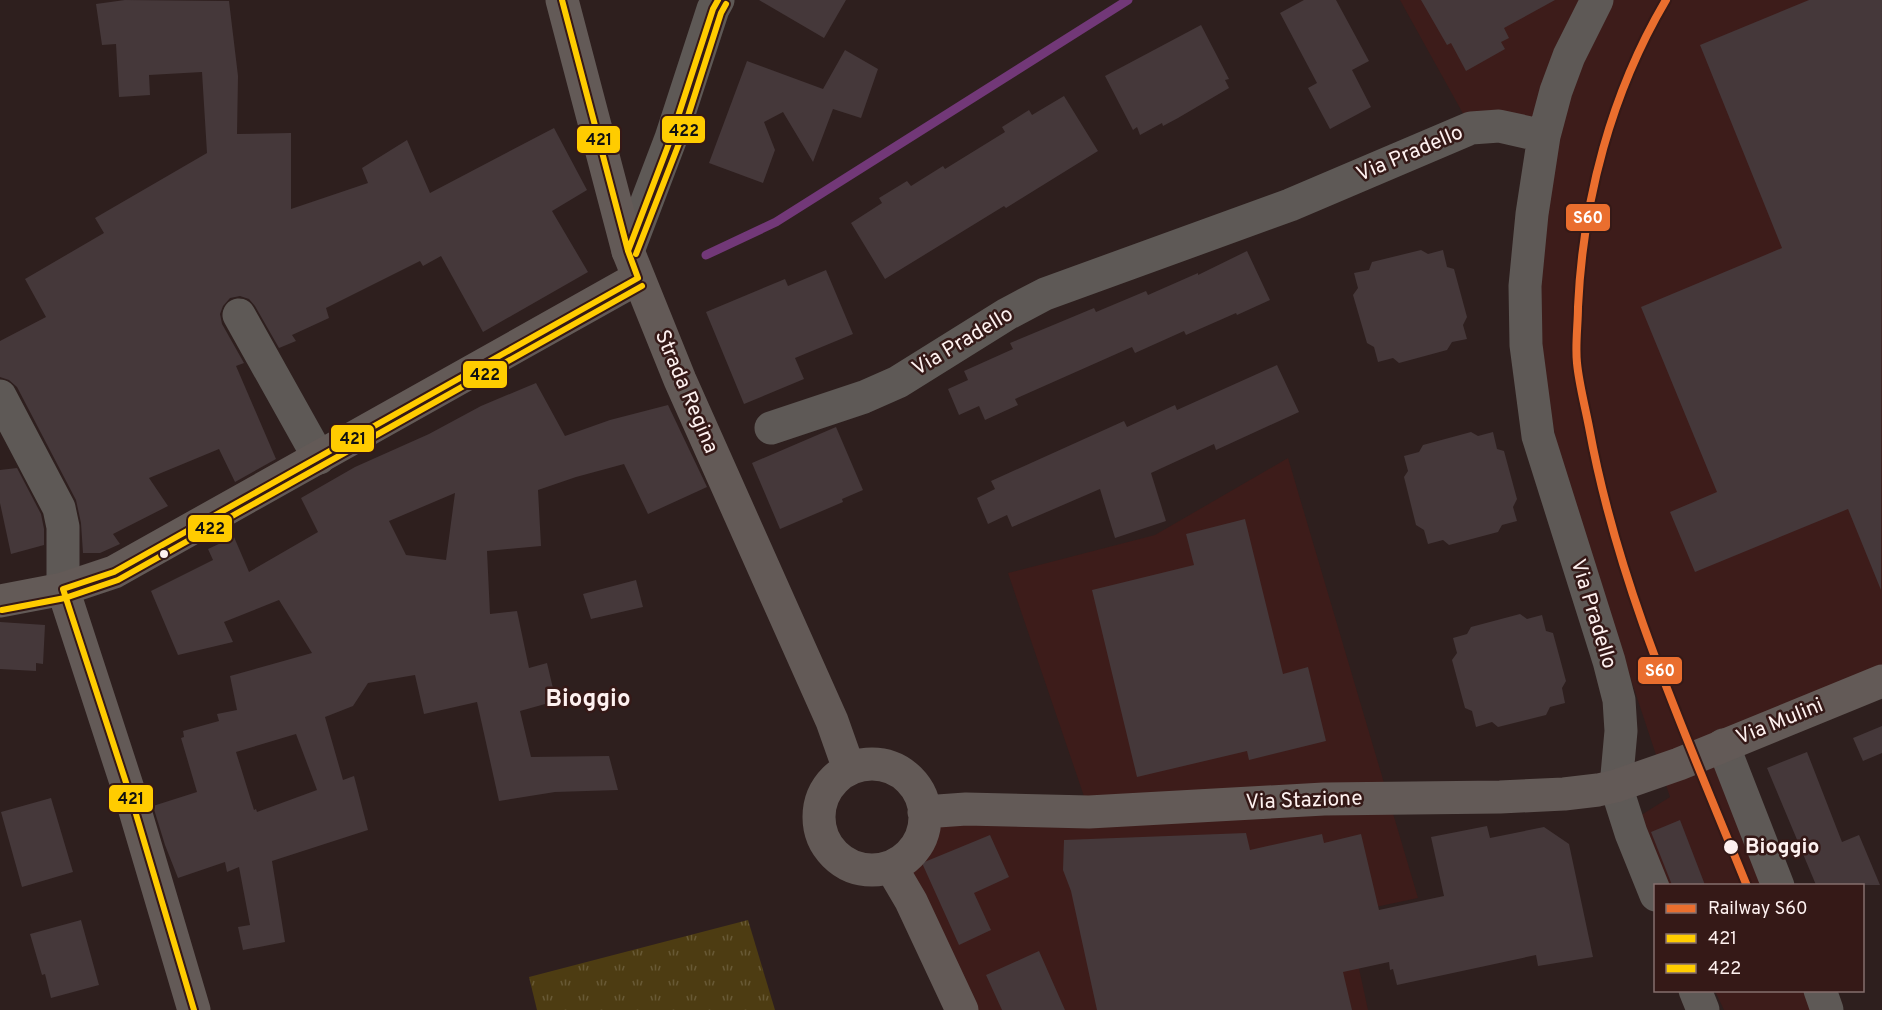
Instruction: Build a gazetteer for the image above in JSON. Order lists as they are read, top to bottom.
{
  "streets": {
    "street": [
      "Via Pradello",
      "Strada Regina",
      "Via Mulini",
      "Via Stazione"
    ]
  },
  "crossings": [
    ["Via Pradello", "Via Stazione"],
    ["Strada Regina", "Via Stazione"],
    ["Via Mulini", "Via Stazione"]
  ],
  "districts": ["Bioggio"],
  "places": ["Bioggio"],
  "lines": ["rail line S60", "transit line 421", "transit line 422"],
  "legend": ["Railway S60", "421", "422"]
}
